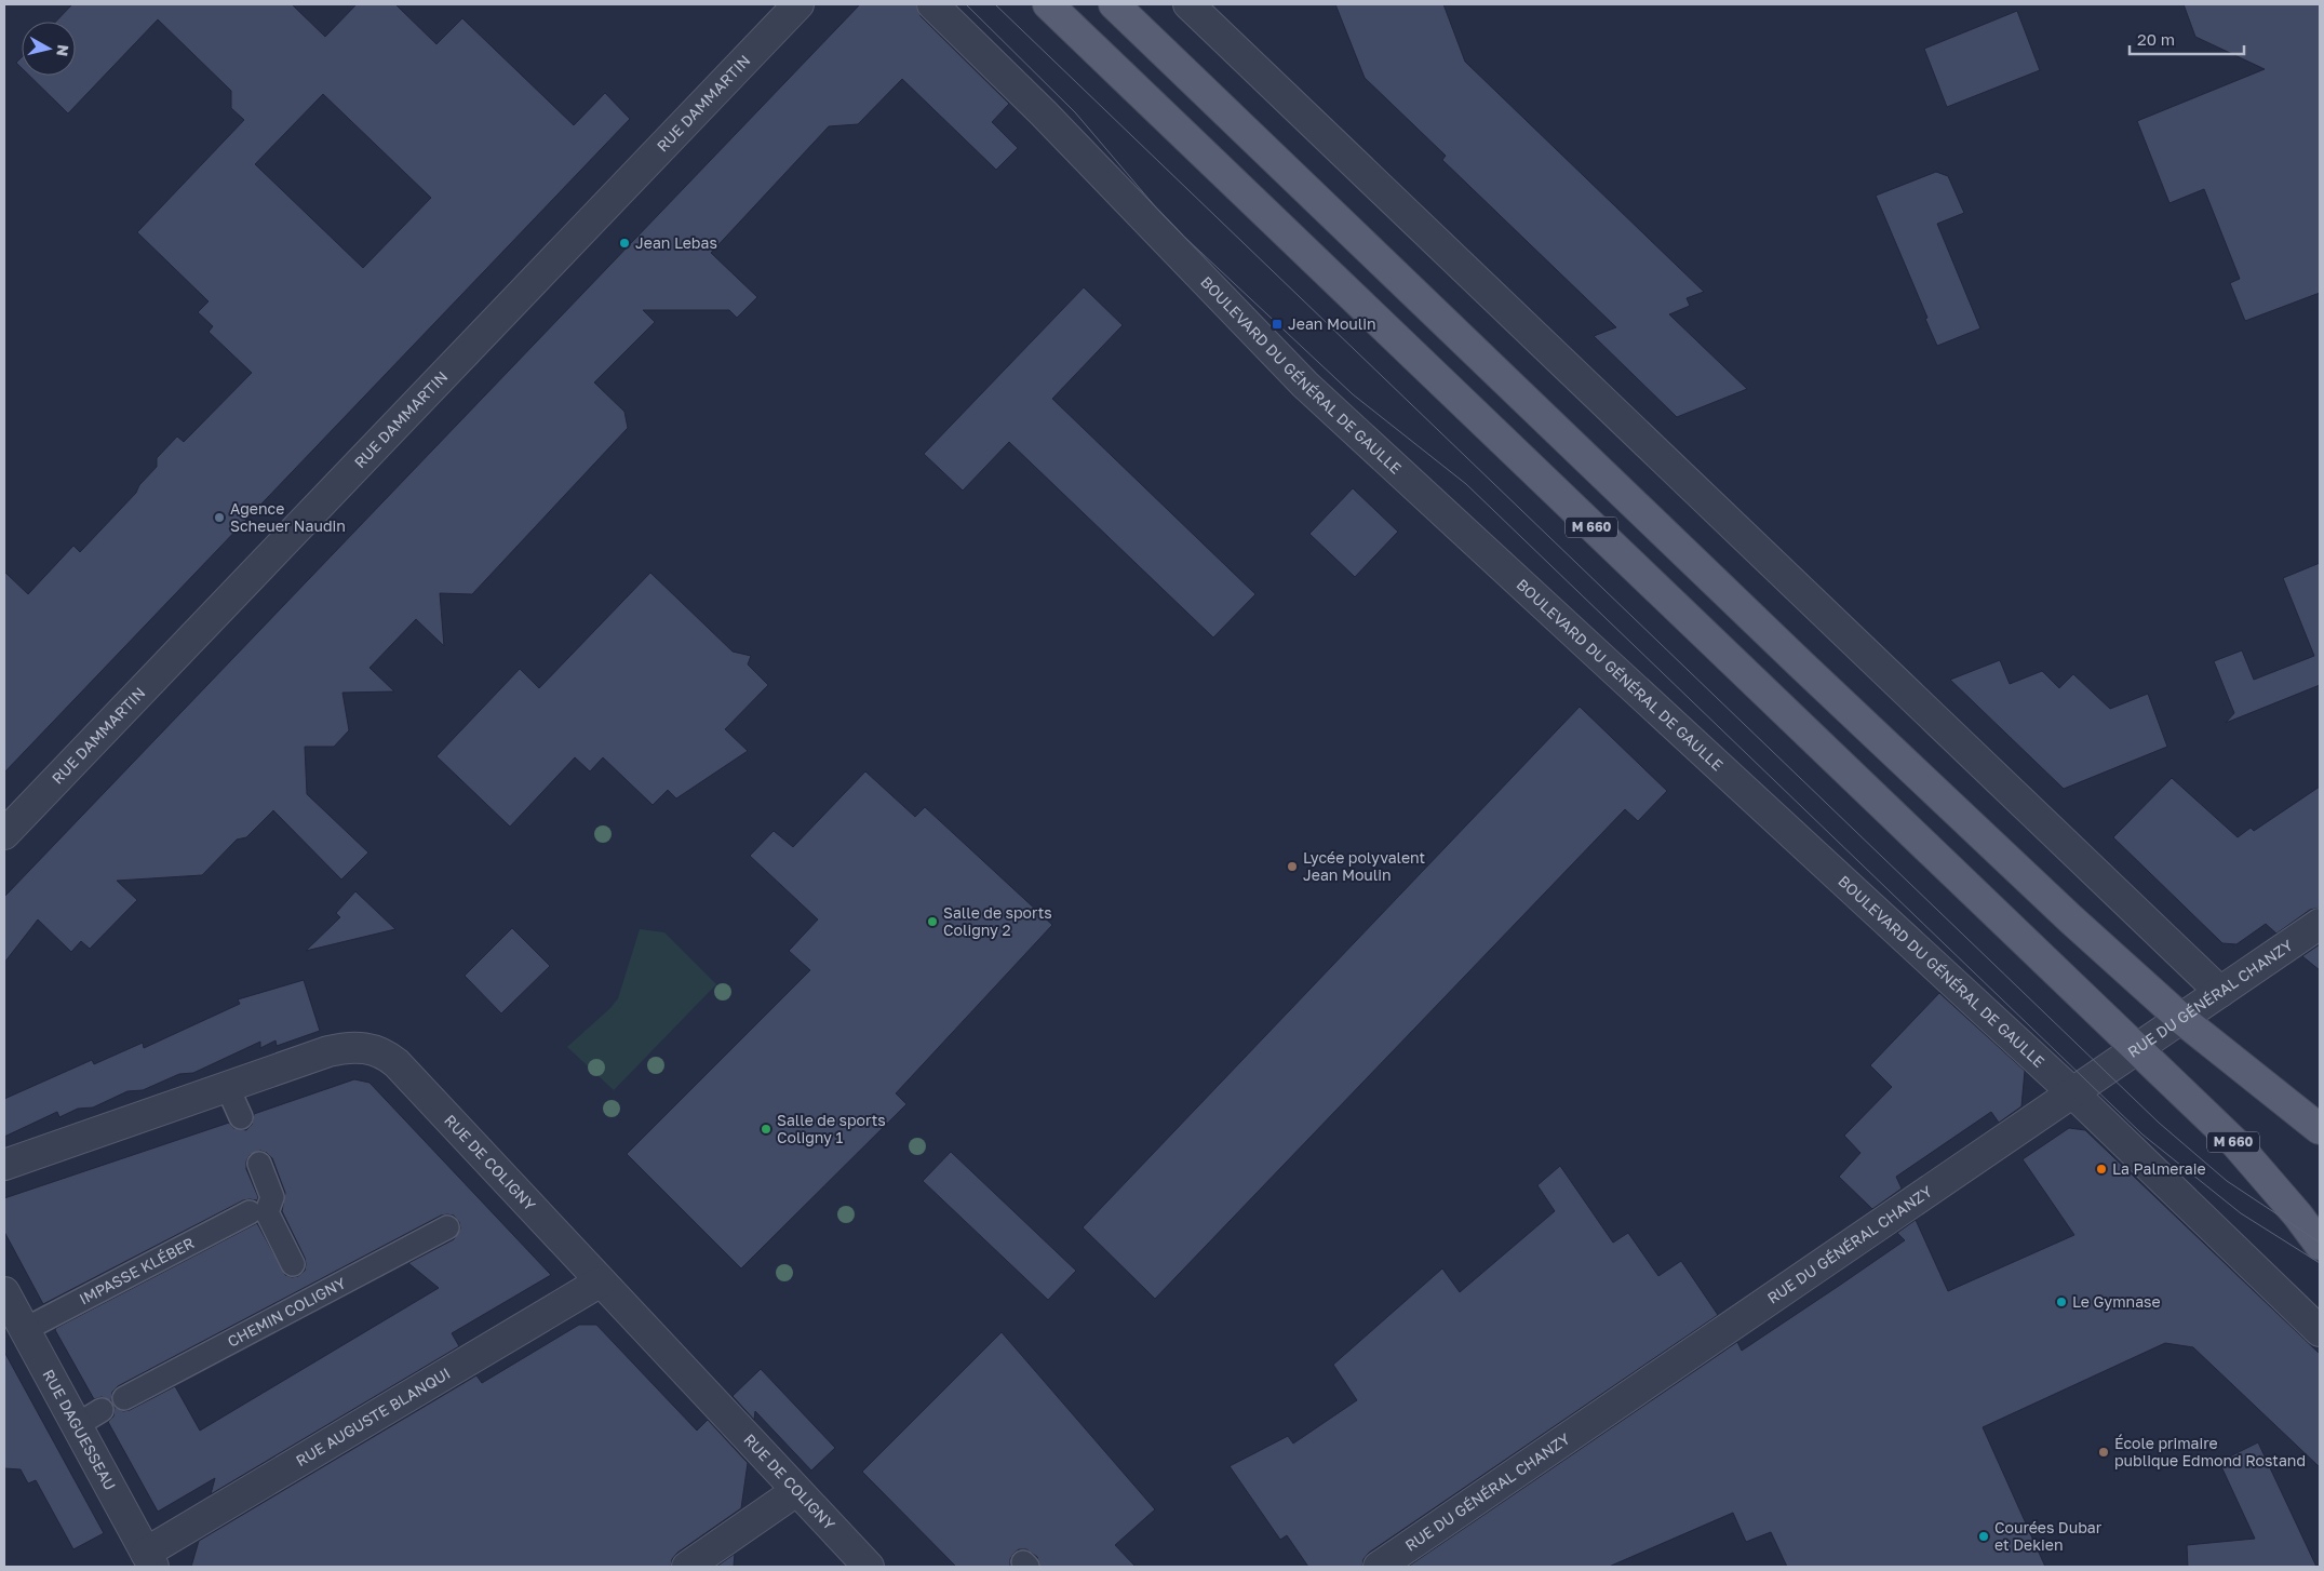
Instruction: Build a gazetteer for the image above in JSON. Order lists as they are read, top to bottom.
{
  "streets": {
    "main road": ["M 660"],
    "street": [
      "RUE DAMMARTIN",
      "BOULEVARD DU GÉNÉRAL DE GAULLE",
      "RUE DU GÉNÉRAL CHANZY",
      "RUE DE COLIGNY",
      "RUE AUGUSTE BLANQUI",
      "RUE DAGUESSEAU"
    ],
    "lane": ["IMPASSE KLÉBER", "CHEMIN COLIGNY"]
  },
  "crossings": [
    ["BOULEVARD DU GÉNÉRAL DE GAULLE", "RUE DU GÉNÉRAL CHANZY"],
    ["M 660", "RUE DU GÉNÉRAL CHANZY"],
    ["RUE DE COLIGNY", "RUE AUGUSTE BLANQUI"],
    ["IMPASSE KLÉBER", "RUE DAGUESSEAU"],
    ["RUE AUGUSTE BLANQUI", "RUE DAGUESSEAU"]
  ],
  "places": {
    "other": [
      "Jean Lebas",
      "Agence Scheuer Naudin",
      "Lycée polyvalent Jean Moulin",
      "Salle de sports Coligny 2",
      "Salle de sports Coligny 1",
      "La Palmeraie",
      "Le Gymnase",
      "École primaire publique Edmond Rostand",
      "Courées Dubar et Dekien"
    ],
    "transit": ["Jean Moulin"]
  },
  "scale_bar": "20 m",
  "north": "right"
}
